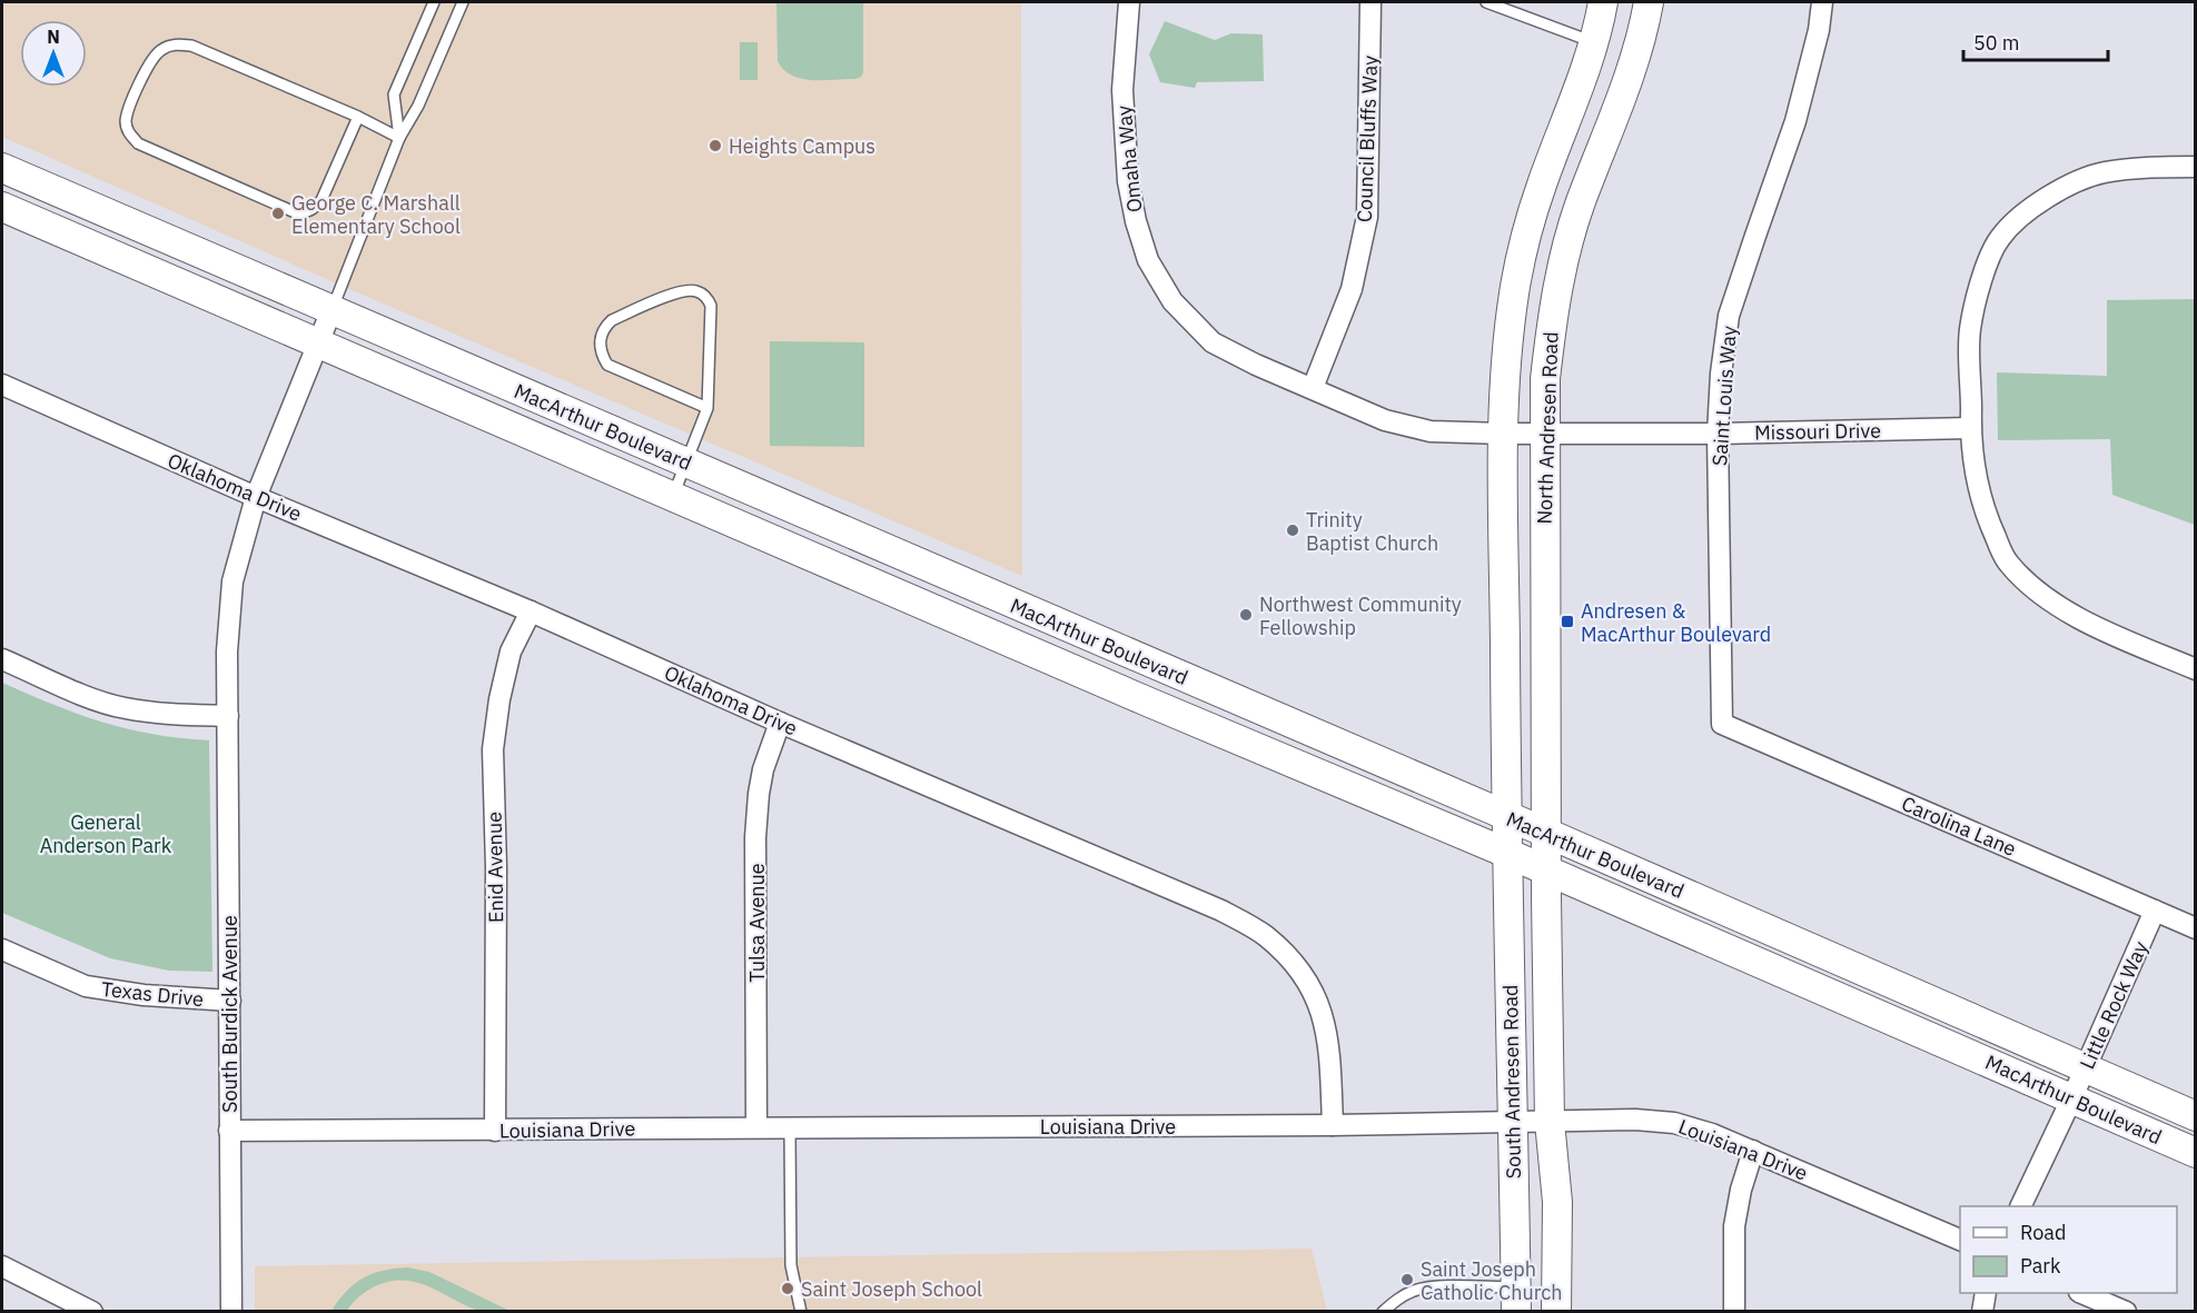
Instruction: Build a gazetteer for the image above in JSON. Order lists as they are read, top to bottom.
{
  "streets": {
    "street": [
      "Council Bluffs Way",
      "Omaha Way",
      "Saint Louis Way",
      "MacArthur Boulevard",
      "North Andresen Road",
      "Missouri Drive",
      "Oklahoma Drive",
      "Carolina Lane",
      "Enid Avenue",
      "Tulsa Avenue",
      "Texas Drive",
      "Little Rock Way",
      "South Burdick Avenue",
      "South Andresen Road",
      "Louisiana Drive"
    ]
  },
  "crossings": [
    ["Council Bluffs Way", "Omaha Way"],
    ["Council Bluffs Way", "Missouri Drive"],
    ["Omaha Way", "Missouri Drive"],
    ["Saint Louis Way", "Missouri Drive"],
    ["Saint Louis Way", "Carolina Lane"],
    ["MacArthur Boulevard", "North Andresen Road"],
    ["MacArthur Boulevard", "Little Rock Way"],
    ["MacArthur Boulevard", "South Burdick Avenue"],
    ["MacArthur Boulevard", "South Andresen Road"],
    ["North Andresen Road", "Missouri Drive"],
    ["North Andresen Road", "South Andresen Road"],
    ["Oklahoma Drive", "Enid Avenue"],
    ["Oklahoma Drive", "Tulsa Avenue"],
    ["Oklahoma Drive", "South Burdick Avenue"],
    ["Oklahoma Drive", "Louisiana Drive"],
    ["Carolina Lane", "Little Rock Way"],
    ["Enid Avenue", "Louisiana Drive"],
    ["Tulsa Avenue", "Louisiana Drive"],
    ["Texas Drive", "South Burdick Avenue"],
    ["South Burdick Avenue", "Louisiana Drive"],
    ["South Andresen Road", "Louisiana Drive"]
  ],
  "parks": ["General Anderson Park"],
  "places": {
    "other": [
      "Heights Campus",
      "George C. Marshall Elementary School",
      "Trinity Baptist Church",
      "Northwest Community Fellowship",
      "Saint Joseph Catholic Church",
      "Saint Joseph School"
    ],
    "transit": ["Andresen & MacArthur Boulevard"]
  },
  "legend": ["Road", "Park"],
  "scale_bar": "50 m",
  "north": "top"
}
